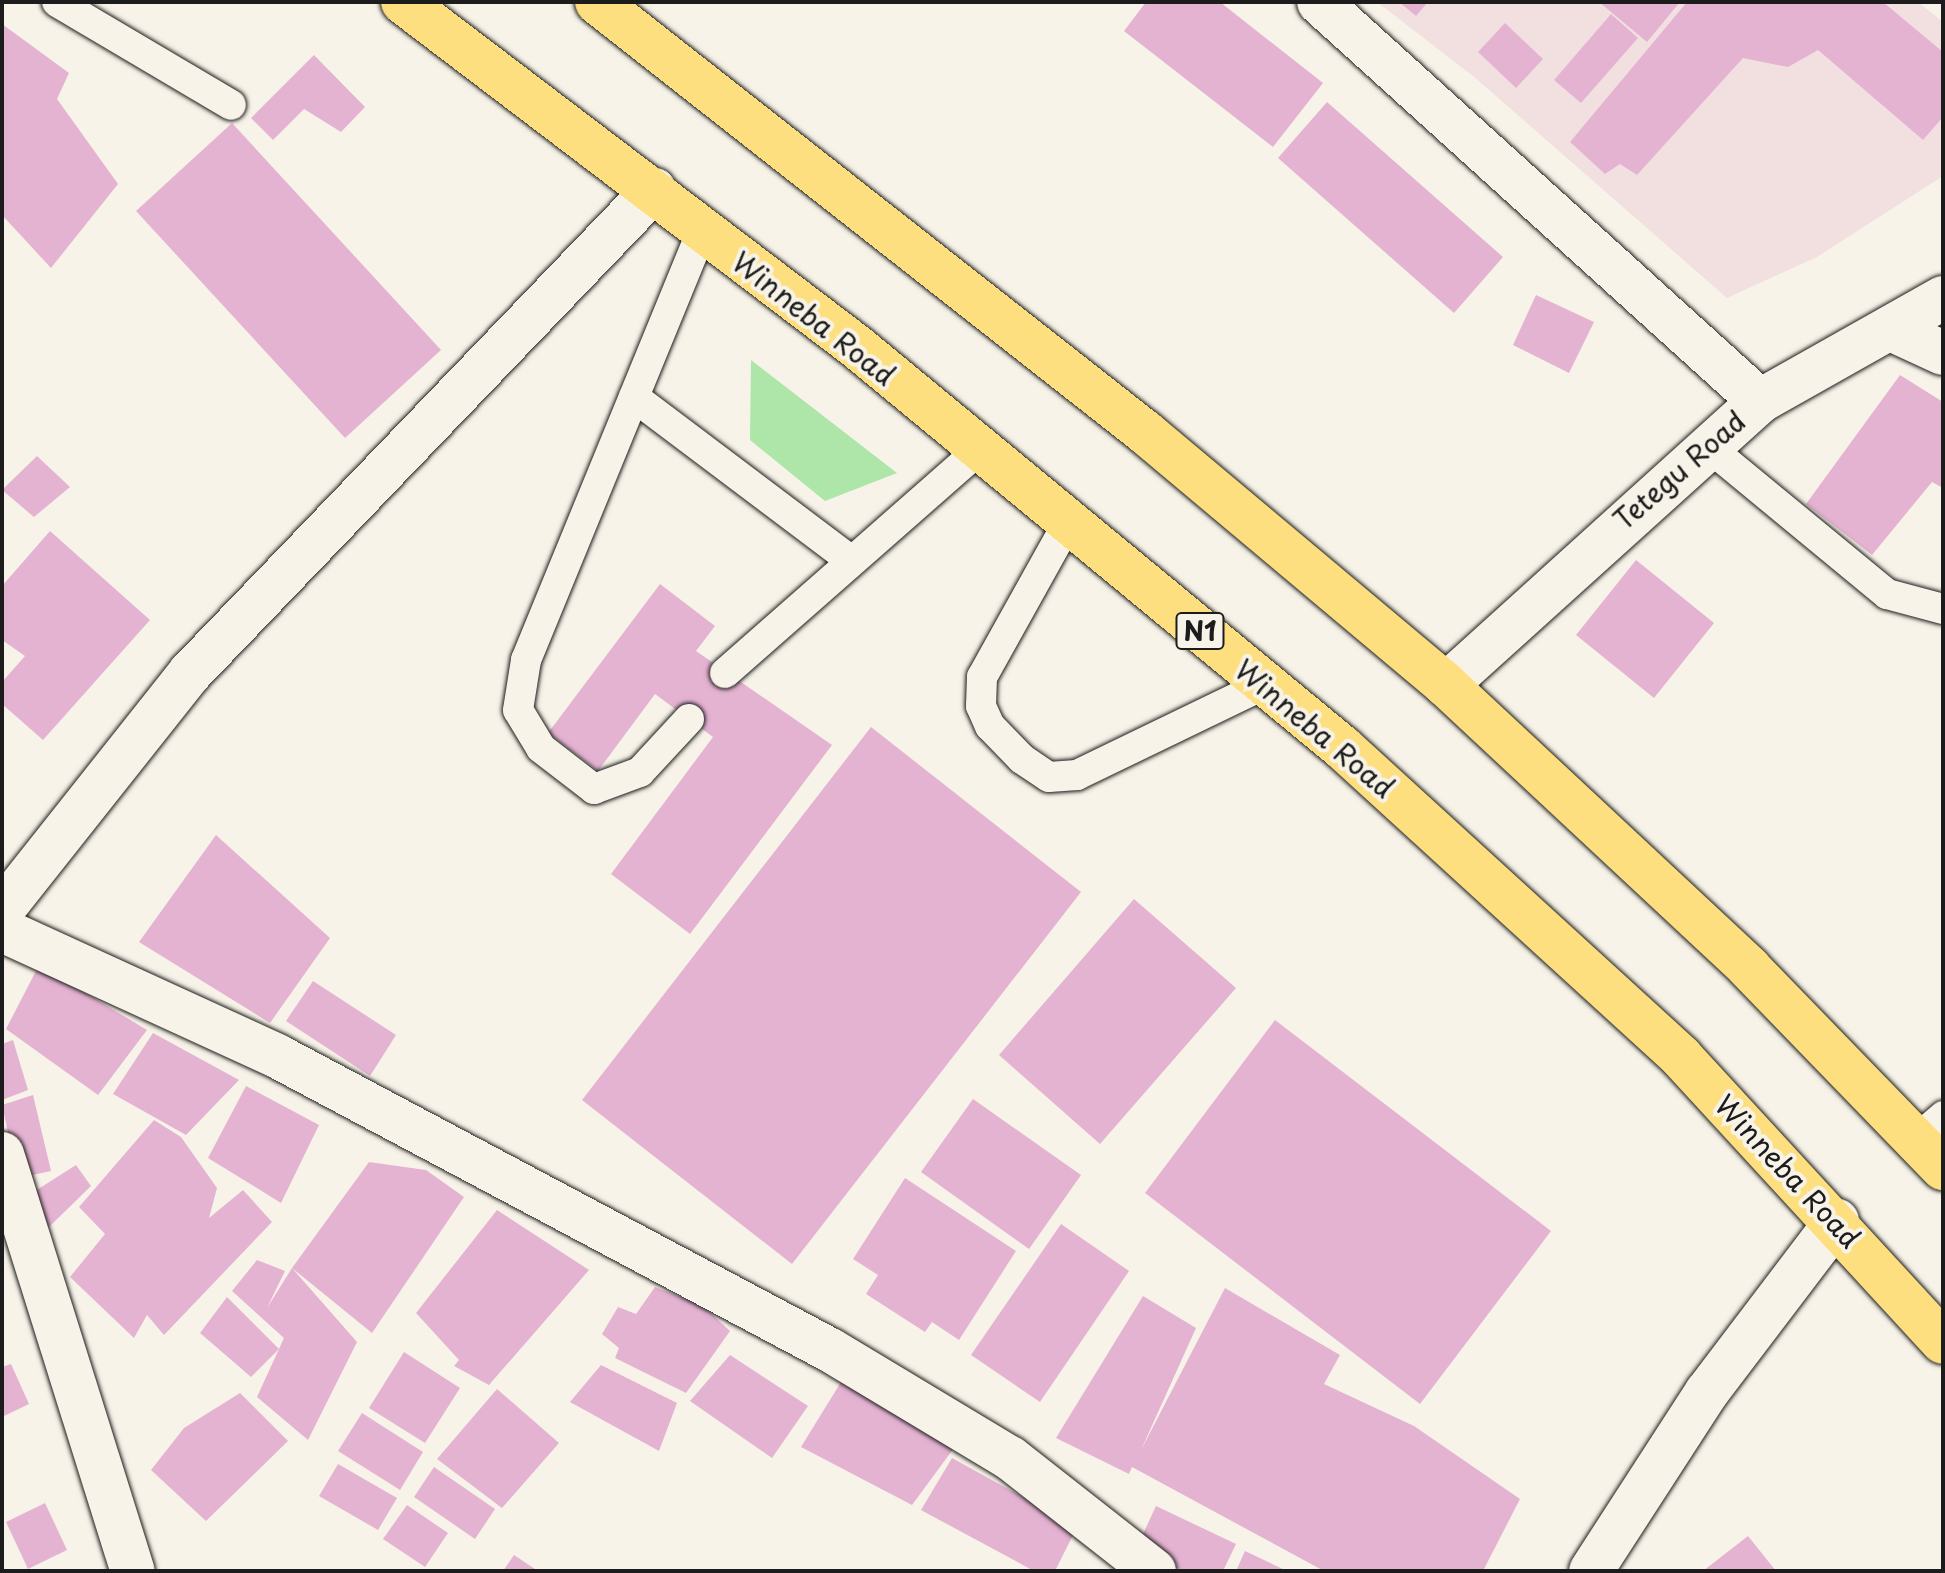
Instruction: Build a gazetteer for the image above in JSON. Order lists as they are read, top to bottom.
{
  "streets": {
    "highway": ["Winneba Road", "N1"],
    "street": ["Tetegu Road"]
  }
}
